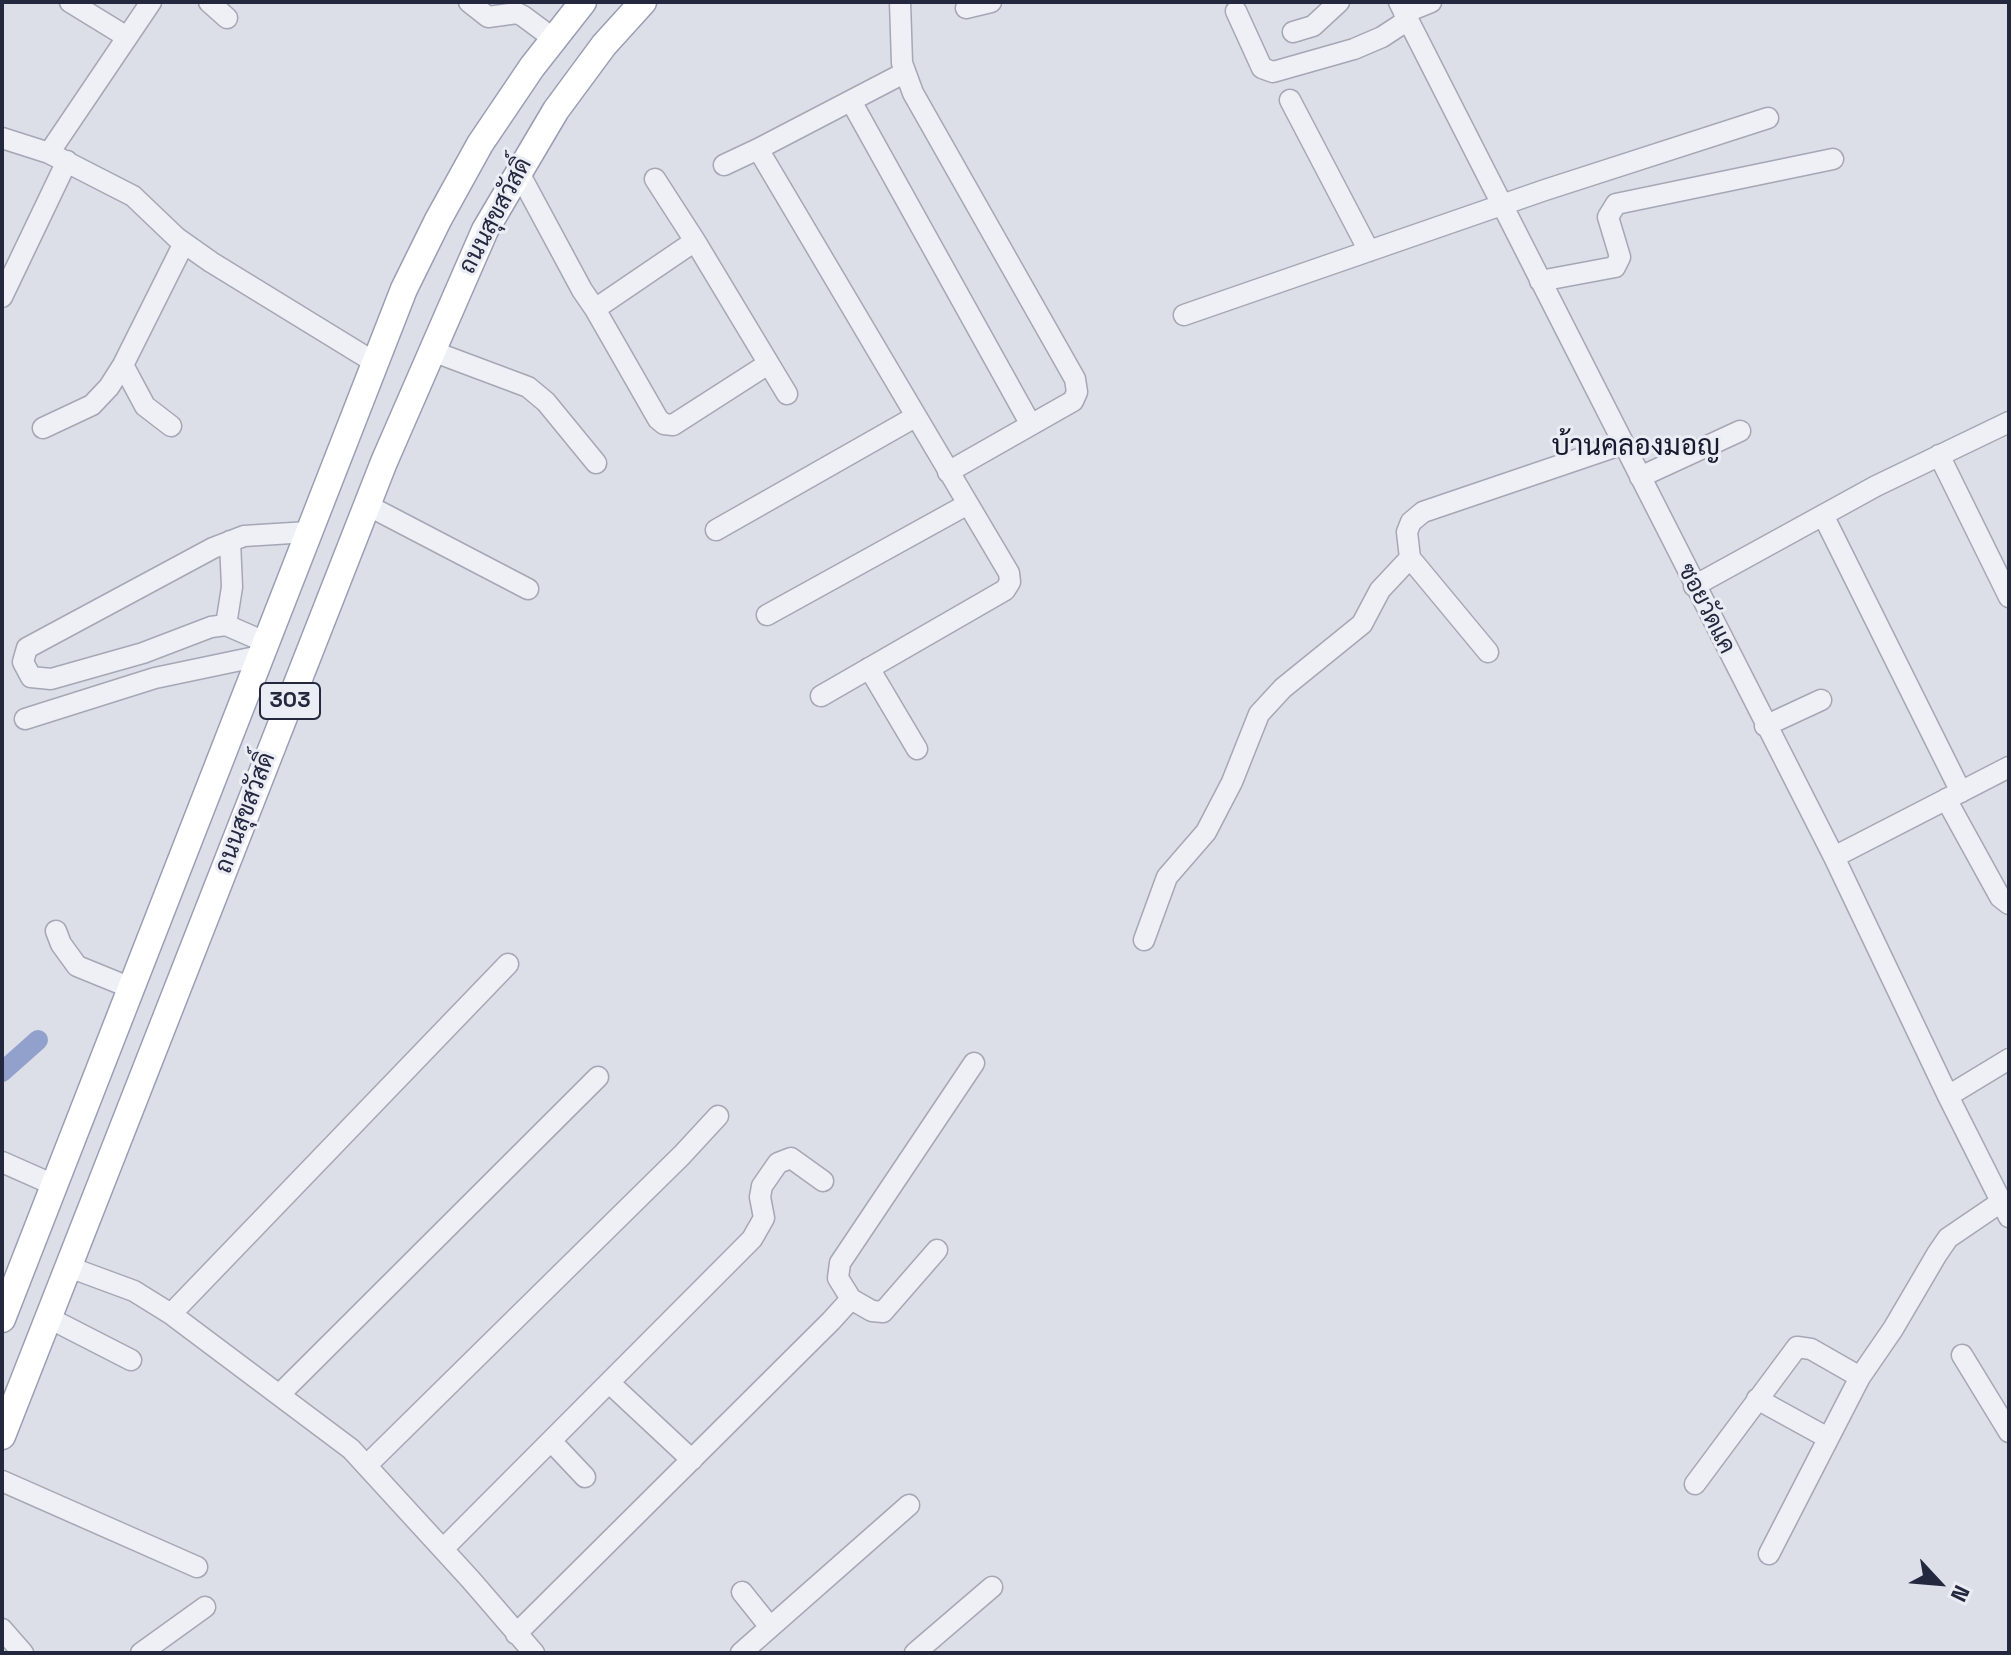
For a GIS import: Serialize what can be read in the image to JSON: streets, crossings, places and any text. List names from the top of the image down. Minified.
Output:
{"streets":{"main road":["ถนนสุขสวัสดิ์","303"],"street":["ซอยวัดแค"]},"districts":["บ้านคลองมอญ"],"north":"bottom right"}
